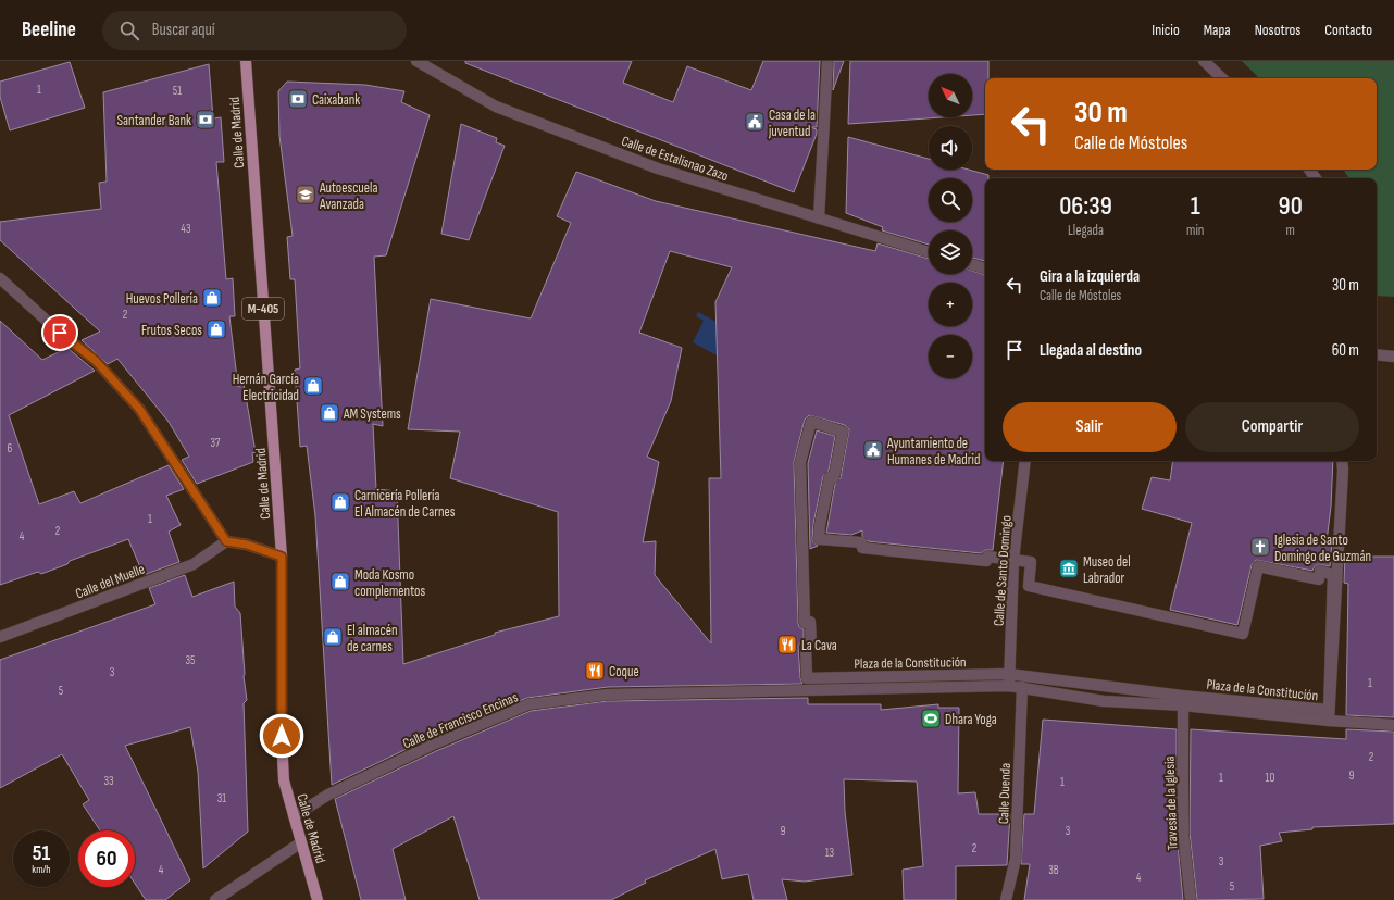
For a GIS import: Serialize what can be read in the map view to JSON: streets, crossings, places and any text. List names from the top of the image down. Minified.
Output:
{"streets":{"main road":["Calle de Madrid","M-405"],"street":["Calle de Estalisnao Zazo","Calle de Santo Domingo","Calle del Muelle","Plaza de la Constitución","Calle de Francisco Encinas","Calle Duenda","Travesía de la Iglesia"]},"crossings":[["Calle de Madrid","Calle de Francisco Encinas"],["Calle de Santo Domingo","Plaza de la Constitución"],["Plaza de la Constitución","Calle de Francisco Encinas"],["Plaza de la Constitución","Calle Duenda"],["Plaza de la Constitución","Travesía de la Iglesia"]],"places":{"bank":["Caixabank","Santander Bank"],"public building":["Casa de la juventud","Ayuntamiento de Humanes de Madrid"],"school or university":["Autoescuela Avanzada"],"shop":["Huevos Pollería","Frutos Secos","Hernán García Electricidad","AM Systems","Carnicería Pollería El Almacén de Carnes","Moda Kosmo complementos","El almacén de carnes"],"church":["Iglesia de Santo Domingo de Guzmán"],"museum":["Museo del Labrador"],"restaurant":["La Cava","Coque"],"sports":["Dhara Yoga"]},"house_numbers":["1","51","43","2","37","6","1","2","4","35","3","1","5","2","9","1","10","33","1","31","9","3","2","13","3","4","3B","4","5"],"north":"top left","page":{"header":"Beeline","search":"Buscar aquí","nav":["Inicio","Mapa","Nosotros","Contacto"],"map_buttons":["+","−"],"turn":["30 m","Calle de Móstoles"],"eta":["06:39","Llegada","1","min","90","m"],"list":[{"name":"Gira a la izquierda","note":"Calle de Móstoles","value":"30 m"},{"name":"Llegada al destino","value":"60 m"}],"buttons":["Salir","Compartir"],"speed":"51 km/h","limit":"60"}}
